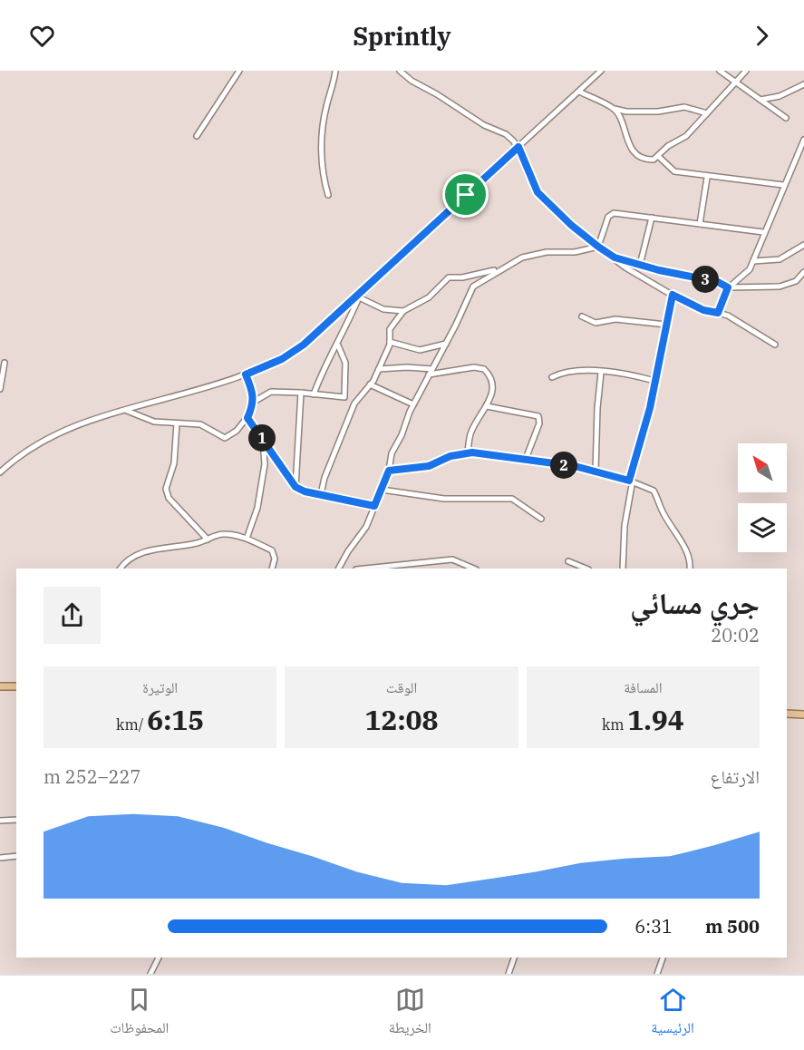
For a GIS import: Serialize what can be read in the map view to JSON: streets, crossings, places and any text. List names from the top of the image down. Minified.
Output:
{"north":"top left","page":{"header":"Sprintly","pins":["3","1","2"],"heading":["جري مسائي","20:02"],"stats":[["المسافة","1.94 km"],["الوقت","12:08"],["الوتيرة","6:15 /km"]],"chart":["الارتفاع","227–252 m"],"list":[{"name":"500 m","note":"6:31"}],"tabs":["الرئيسية","الخريطة","المحفوظات"]}}
